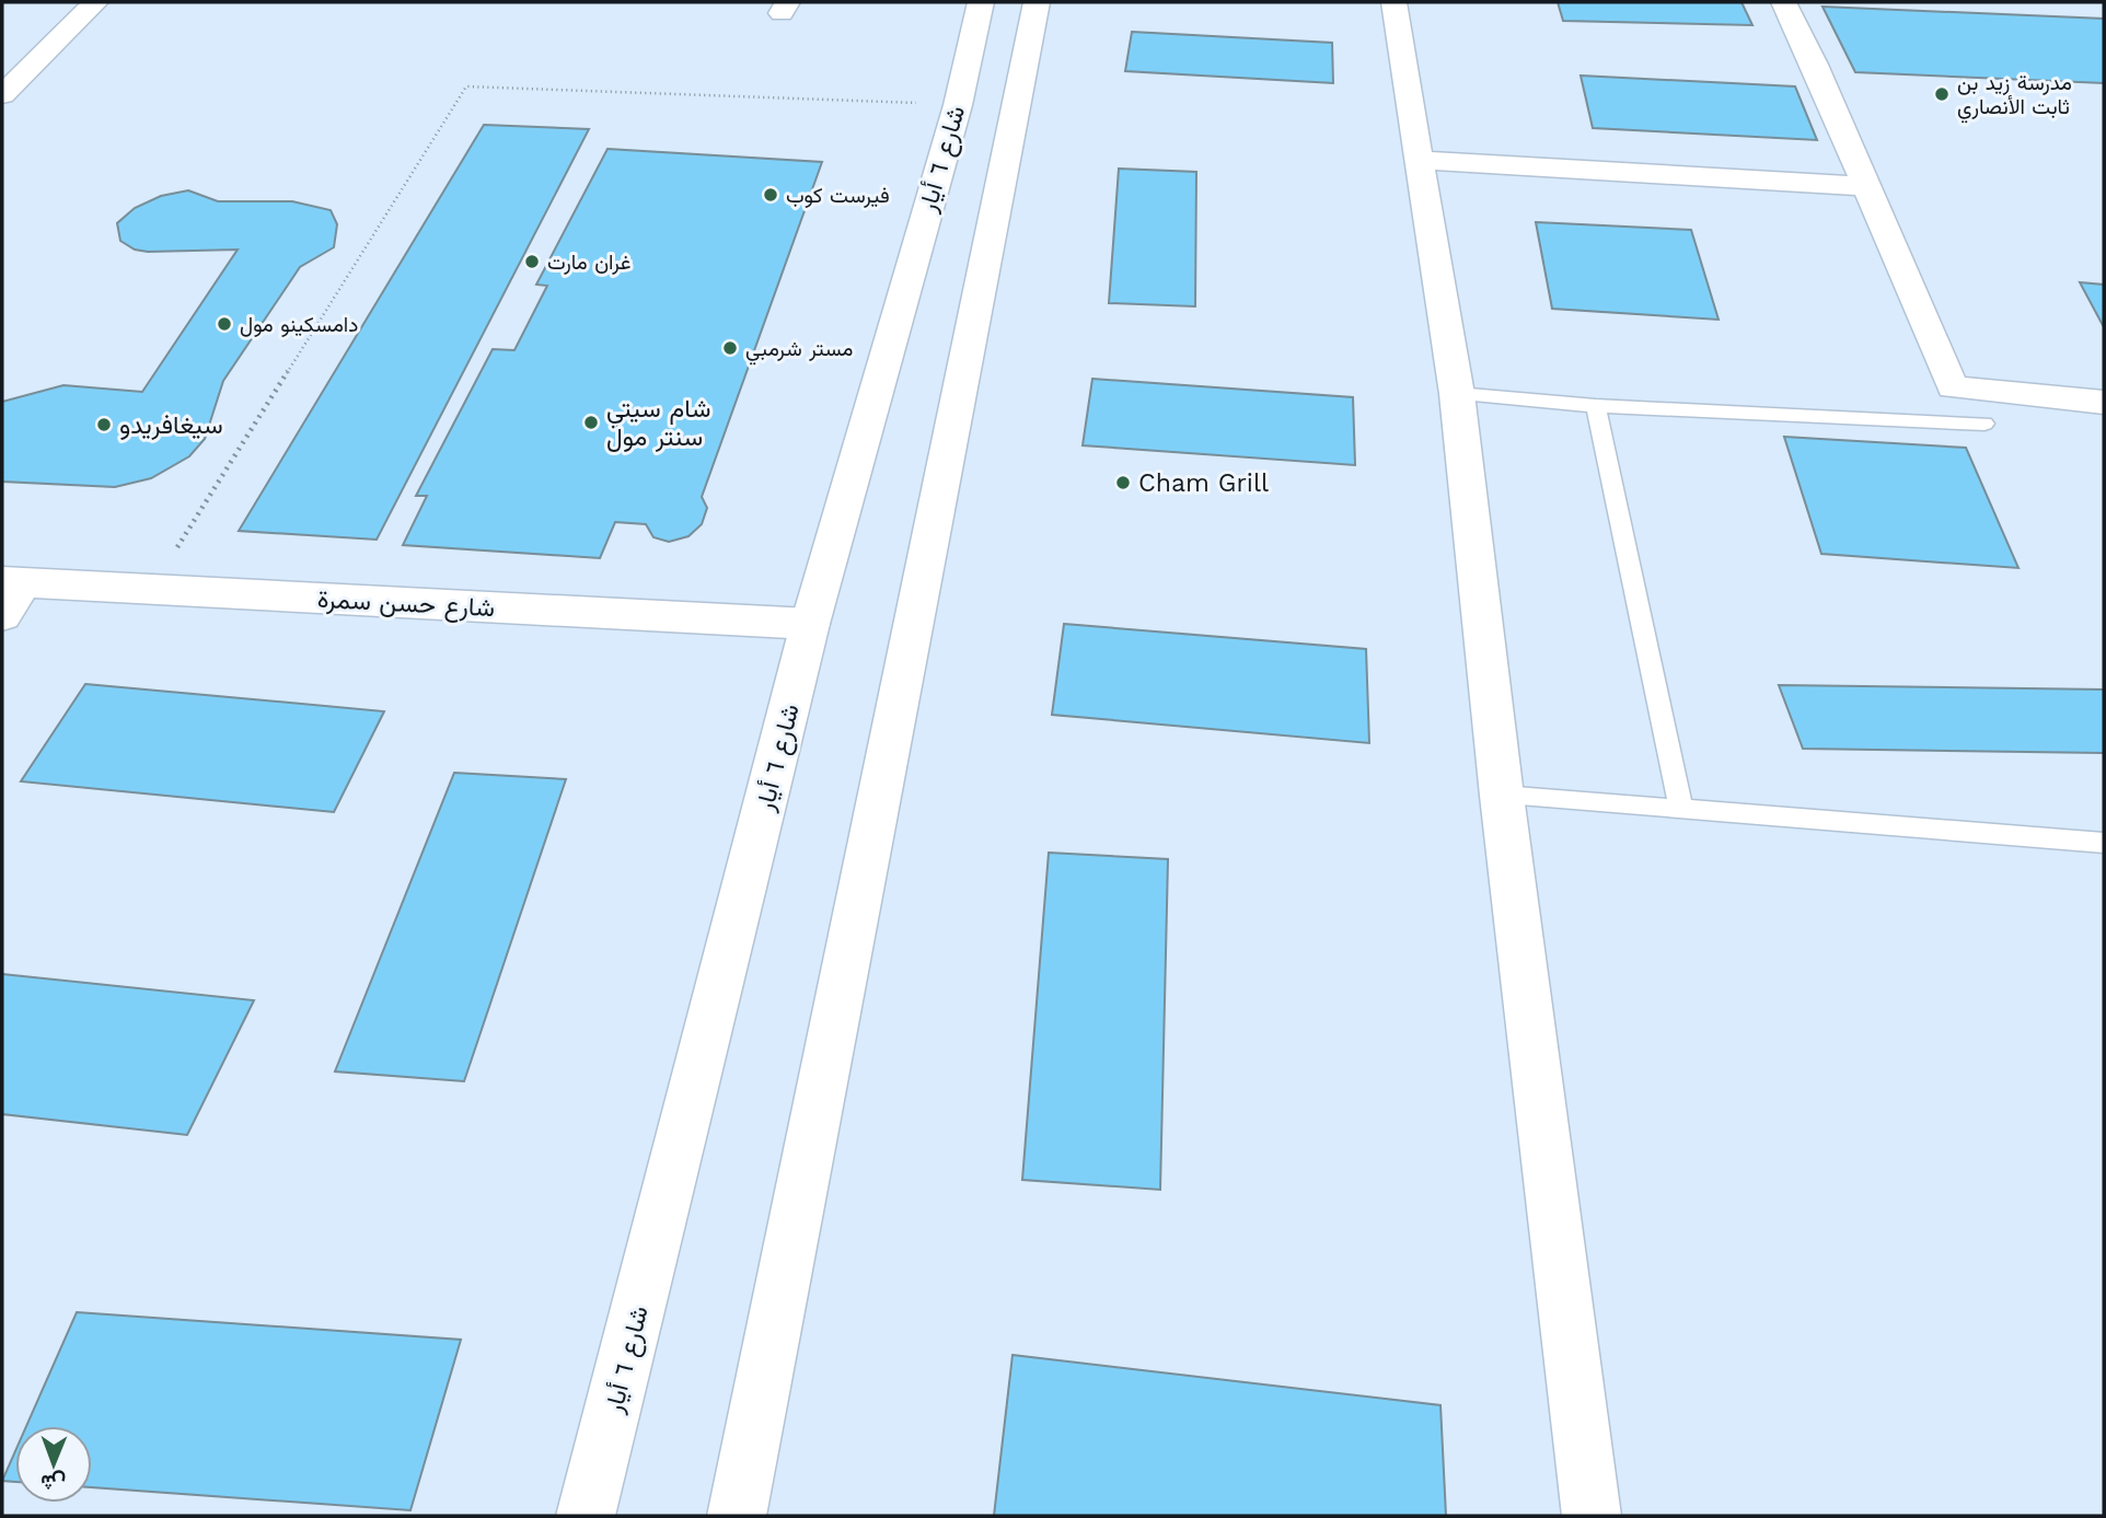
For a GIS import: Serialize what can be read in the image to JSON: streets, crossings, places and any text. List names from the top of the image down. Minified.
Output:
{"streets":{"street":["شارع ٦ أيار","شارع حسن سمرة"]},"crossings":[["شارع ٦ أيار","شارع حسن سمرة"]],"places":["مدرسة زيد بن ثابت الأنصاري","فيرست كوب","غران مارت","دامسكينو مول","مستر شرمبي","شام سيتي سنتر مول","سيغافريدو","Cham Grill"],"north":"bottom"}
